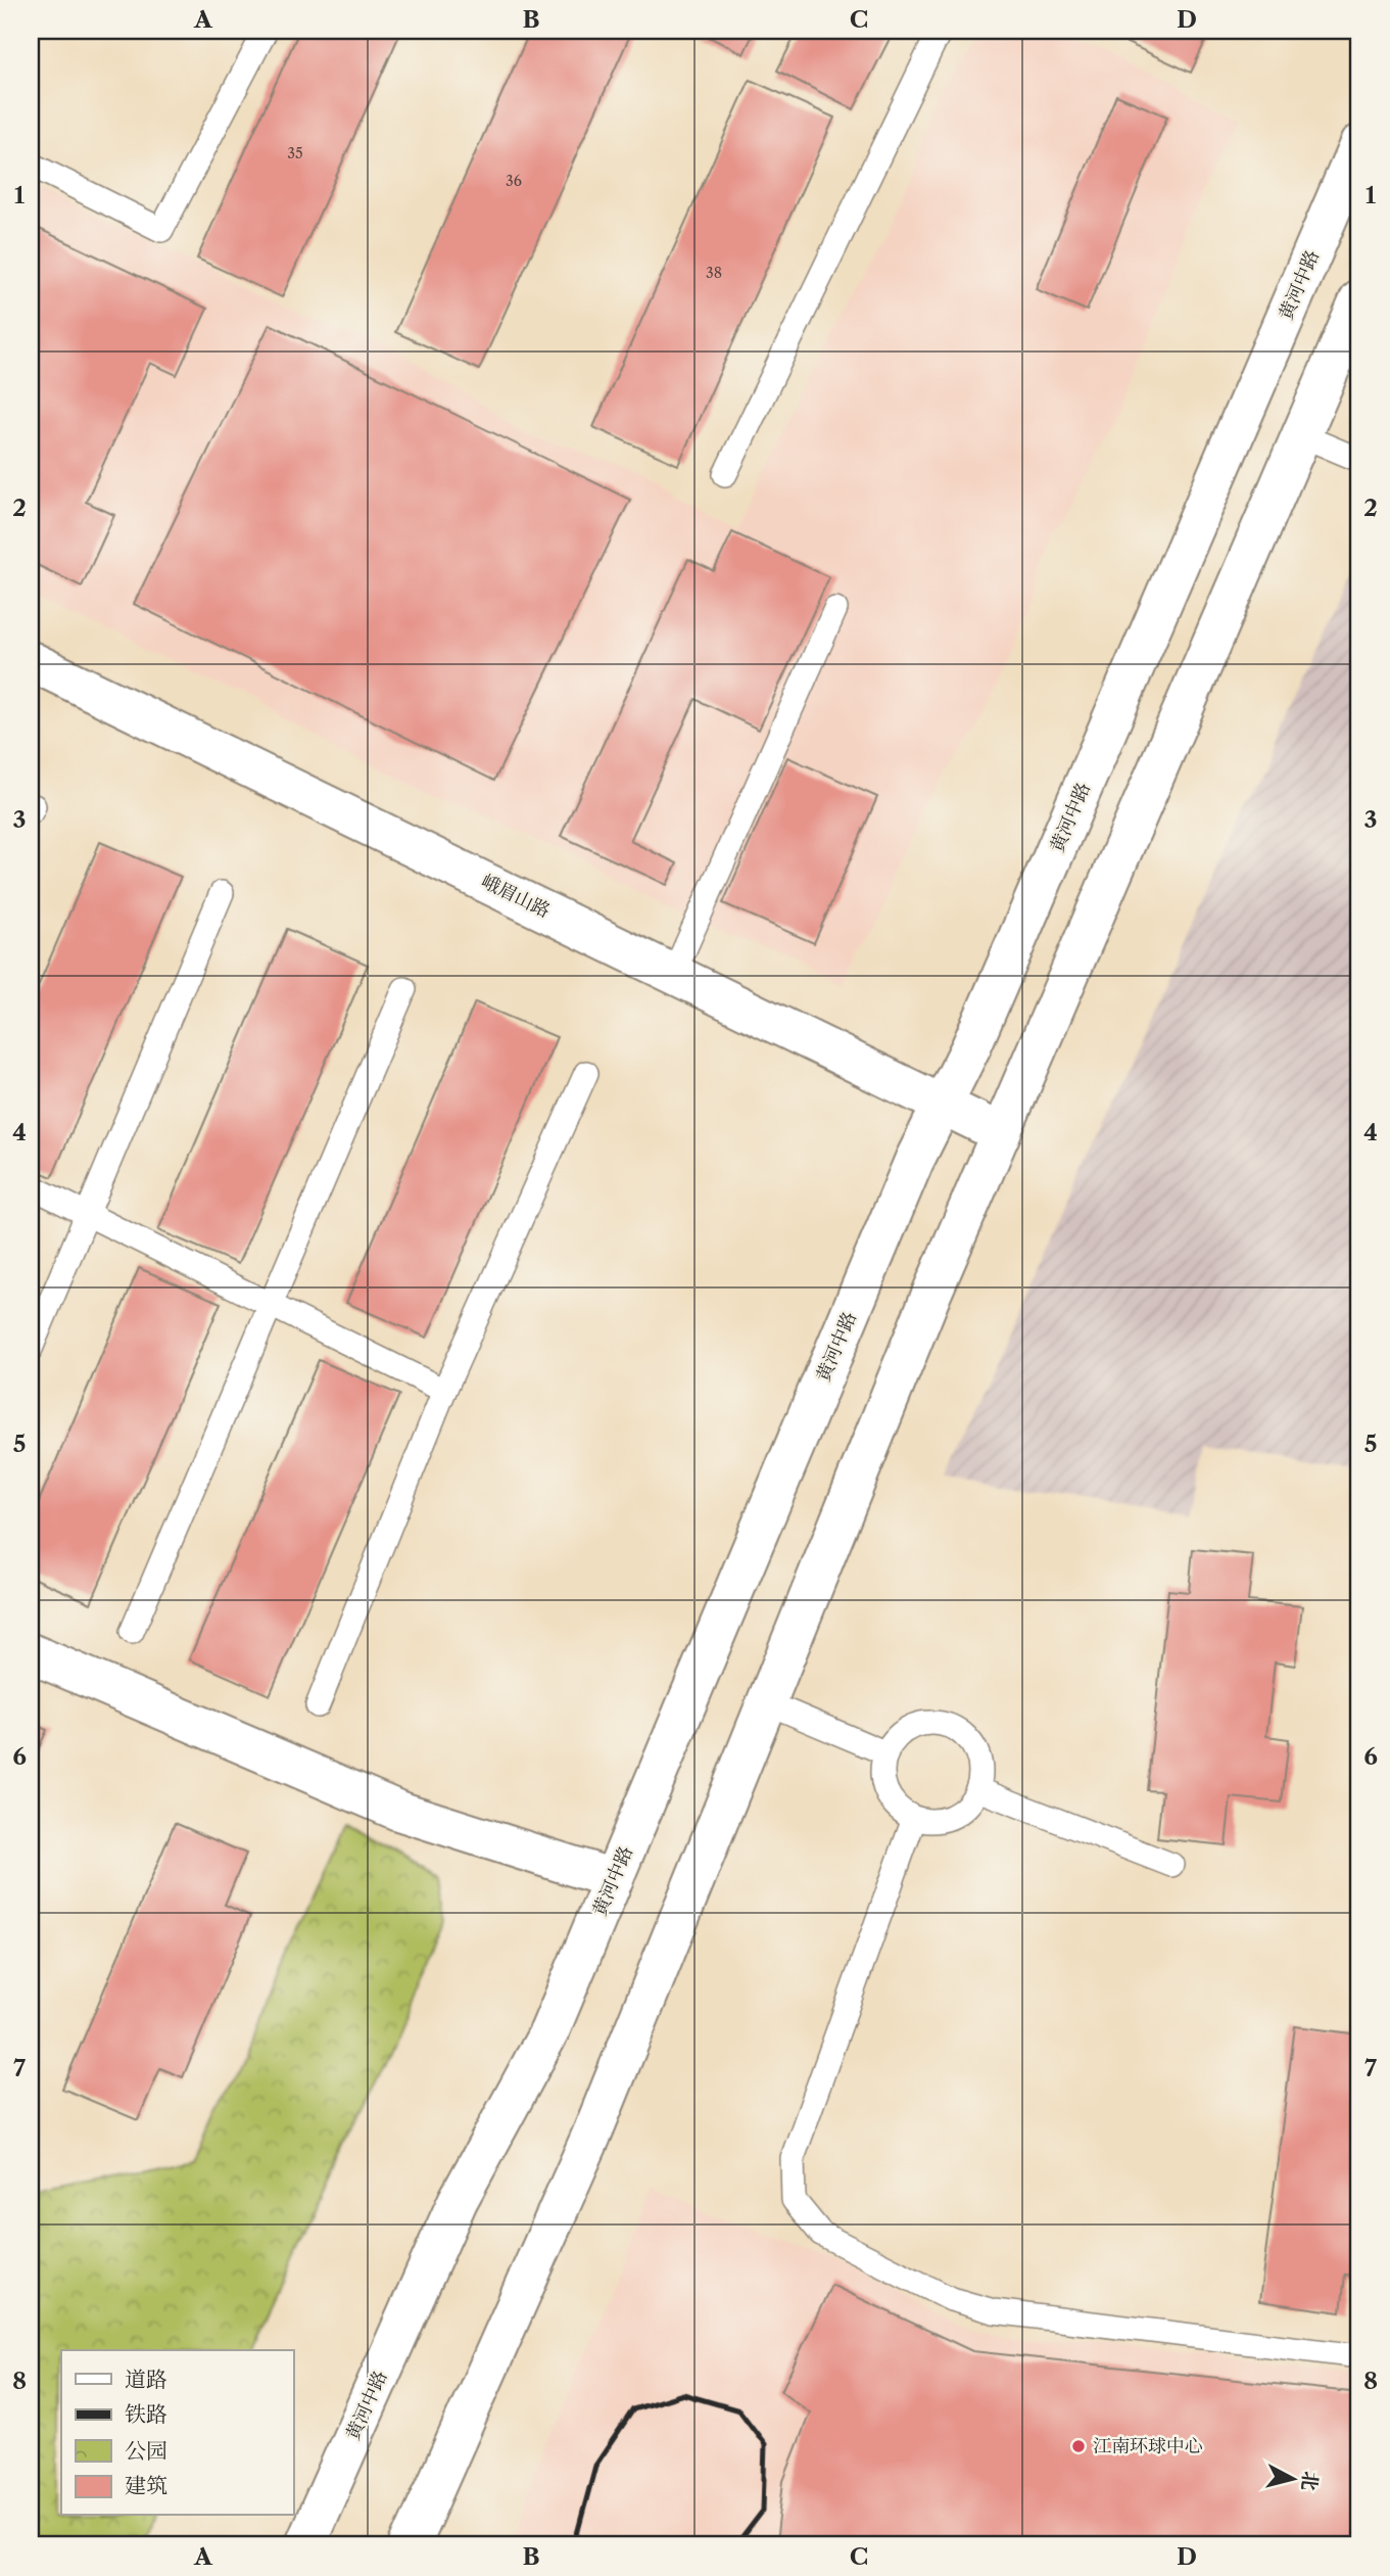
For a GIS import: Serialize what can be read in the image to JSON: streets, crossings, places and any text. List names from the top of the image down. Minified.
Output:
{"streets":{"main road":["黄河中路","峨眉山路"]},"crossings":[["黄河中路","峨眉山路"]],"places":["江南环球中心"],"house_numbers":["35","36","38"],"legend":["道路","铁路","公园","建筑"],"north":"right","grid":{"columns":["A","B","C","D"],"rows":["1","2","3","4","5","6","7","8"]}}
